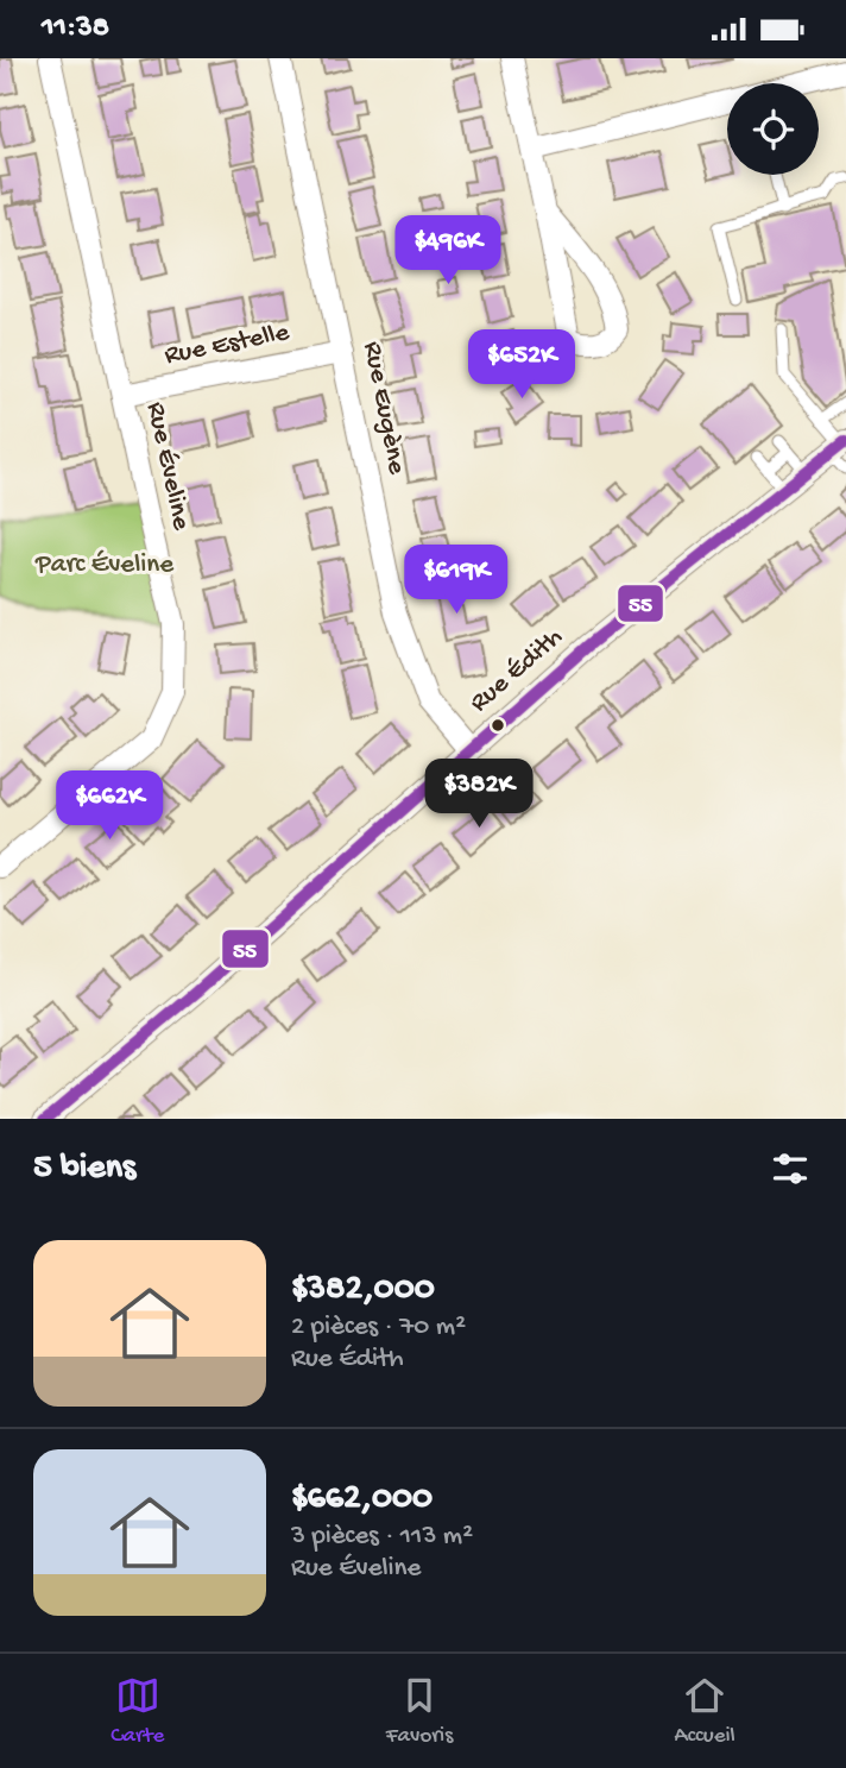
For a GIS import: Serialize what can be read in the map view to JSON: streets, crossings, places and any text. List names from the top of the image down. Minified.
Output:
{"streets":{"street":["Rue Estelle","Rue Eugène","Rue Éveline","Rue Édith"]},"crossings":[["Rue Estelle","Rue Eugène"],["Rue Estelle","Rue Éveline"],["Rue Eugène","Rue Édith"]],"parks":["Parc Éveline"],"lines":["transit line 55"],"page":{"status":"11:38","price":["$496K","$652K","$619K","$382K","$662K"],"heading":"5 biens","list":[{"name":"$382,000","note":"2 pièces · 70 m² · Rue Édith"},{"name":"$662,000","note":"3 pièces · 113 m² · Rue Éveline"}],"tabs":["Carte","Favoris","Accueil"]}}
